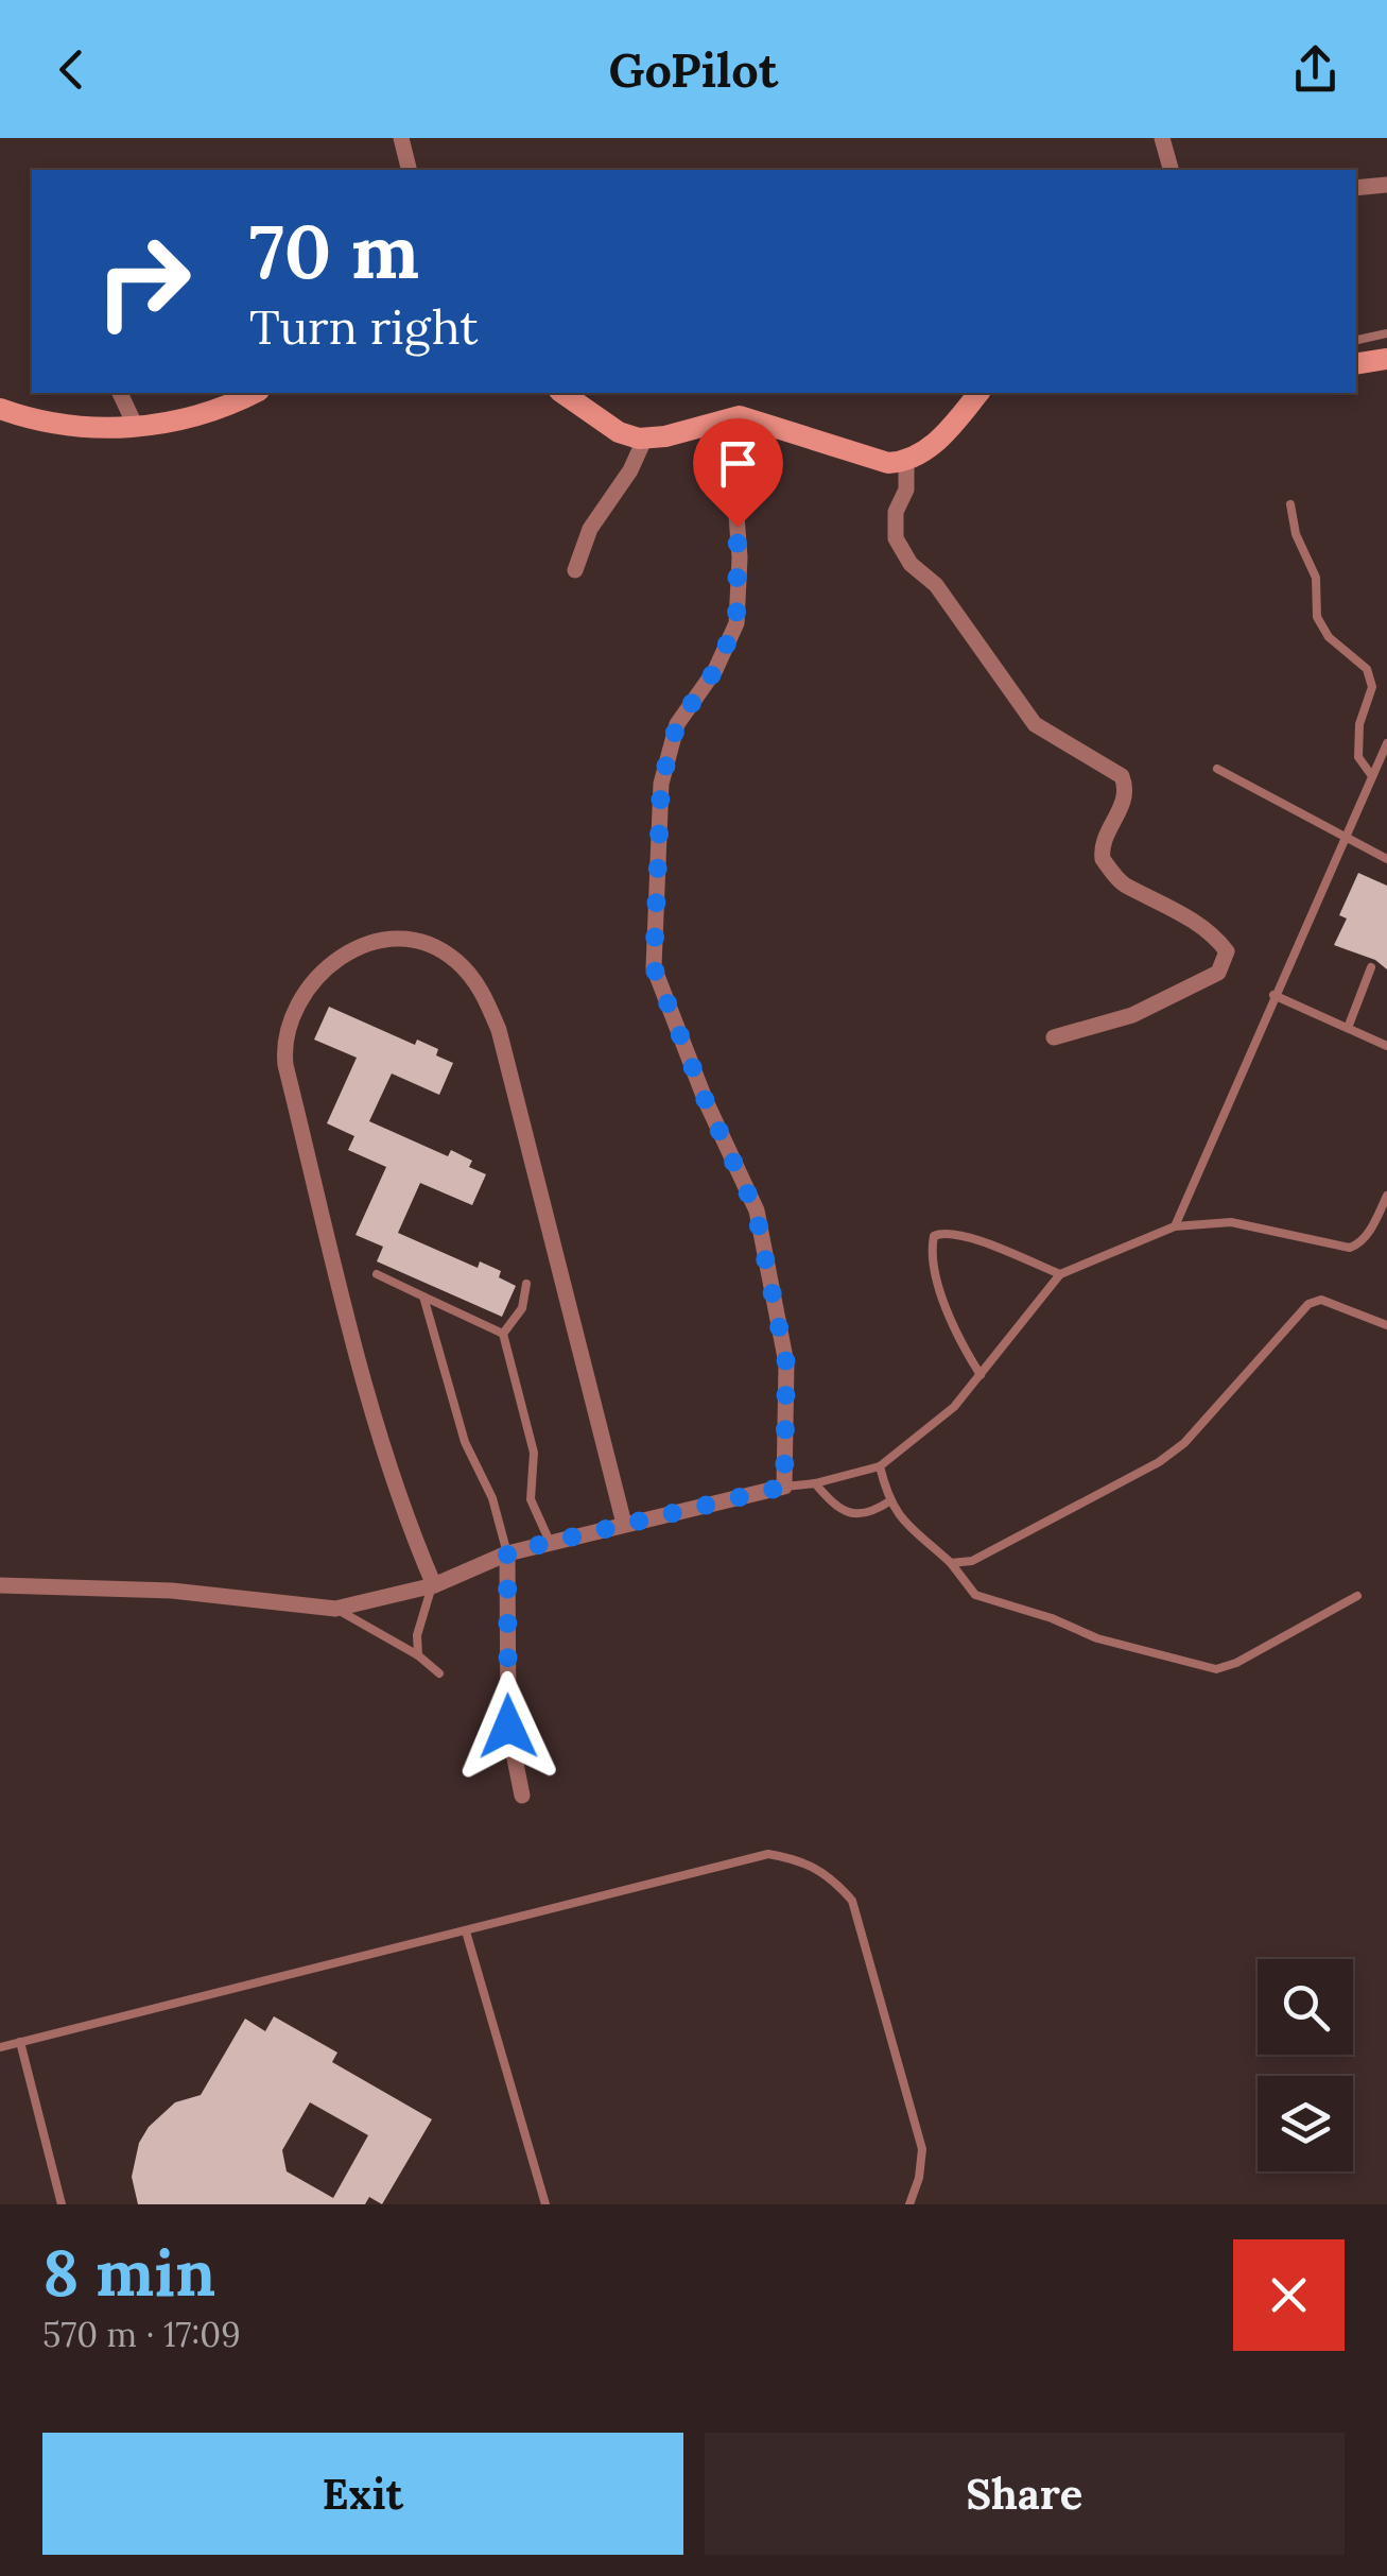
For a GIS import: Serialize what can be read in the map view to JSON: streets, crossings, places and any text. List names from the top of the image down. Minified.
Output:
{"page":{"header":"GoPilot","turn":["70 m","Turn right"],"heading":["8 min","570 m · 17:09"],"buttons":["Exit","Share"]}}
